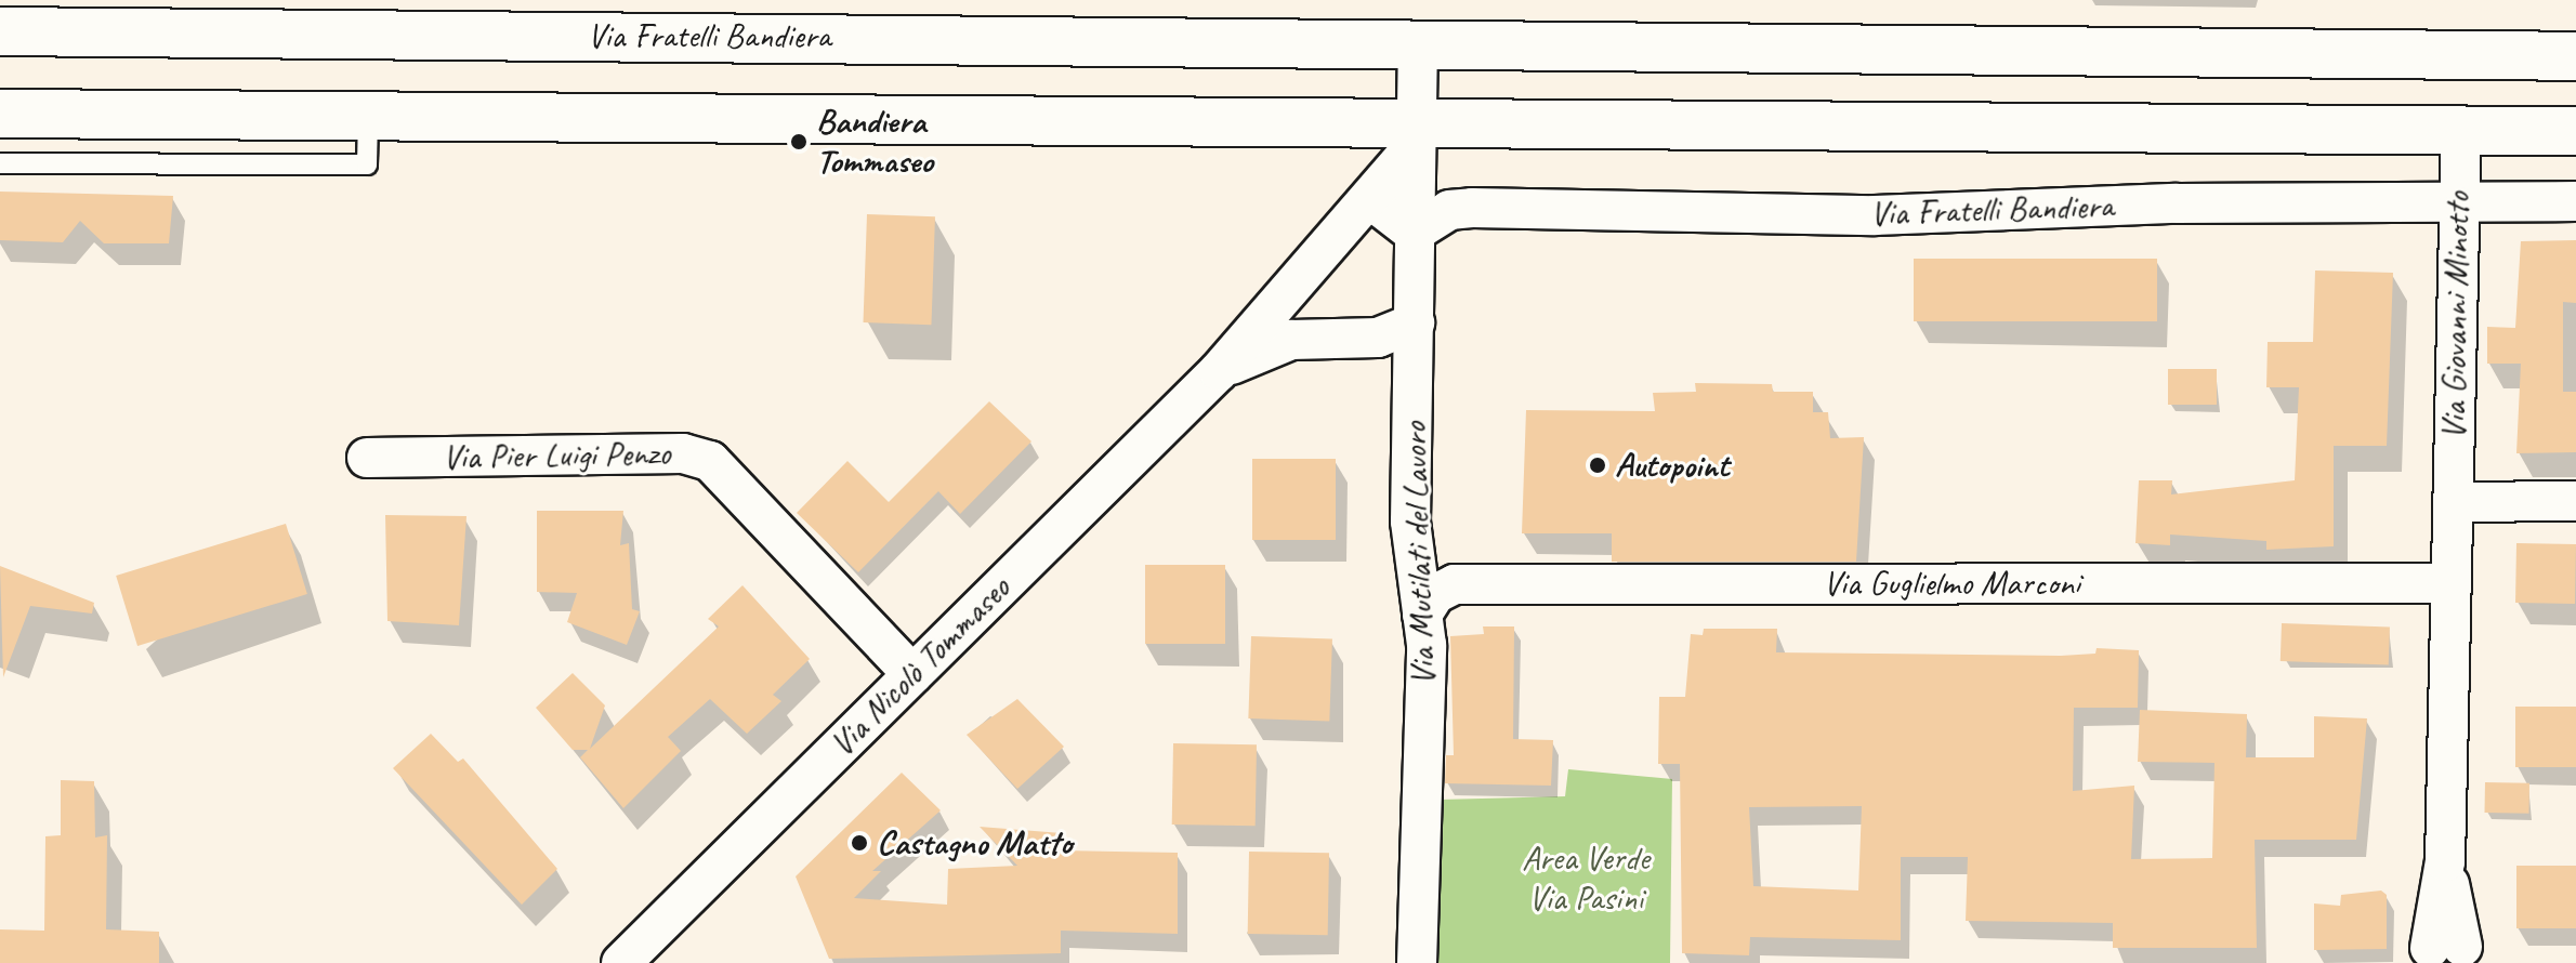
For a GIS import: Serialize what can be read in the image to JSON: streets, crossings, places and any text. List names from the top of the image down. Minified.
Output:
{"streets":{"main road":["Via Fratelli Bandiera"],"street":["Via Giovanni Minotto","Via Pier Luigi Penzo","Via Mutilati del Lavoro","Via Guglielmo Marconi","Via Nicolò Tommaseo"]},"crossings":[["Via Fratelli Bandiera","Via Giovanni Minotto"],["Via Fratelli Bandiera","Via Mutilati del Lavoro"],["Via Giovanni Minotto","Via Guglielmo Marconi"],["Via Pier Luigi Penzo","Via Nicolò Tommaseo"],["Via Mutilati del Lavoro","Via Nicolò Tommaseo"]],"parks":["Area Verde Via Pasini"],"places":["Bandiera Tommaseo","Autopoint","Castagno Matto"]}
